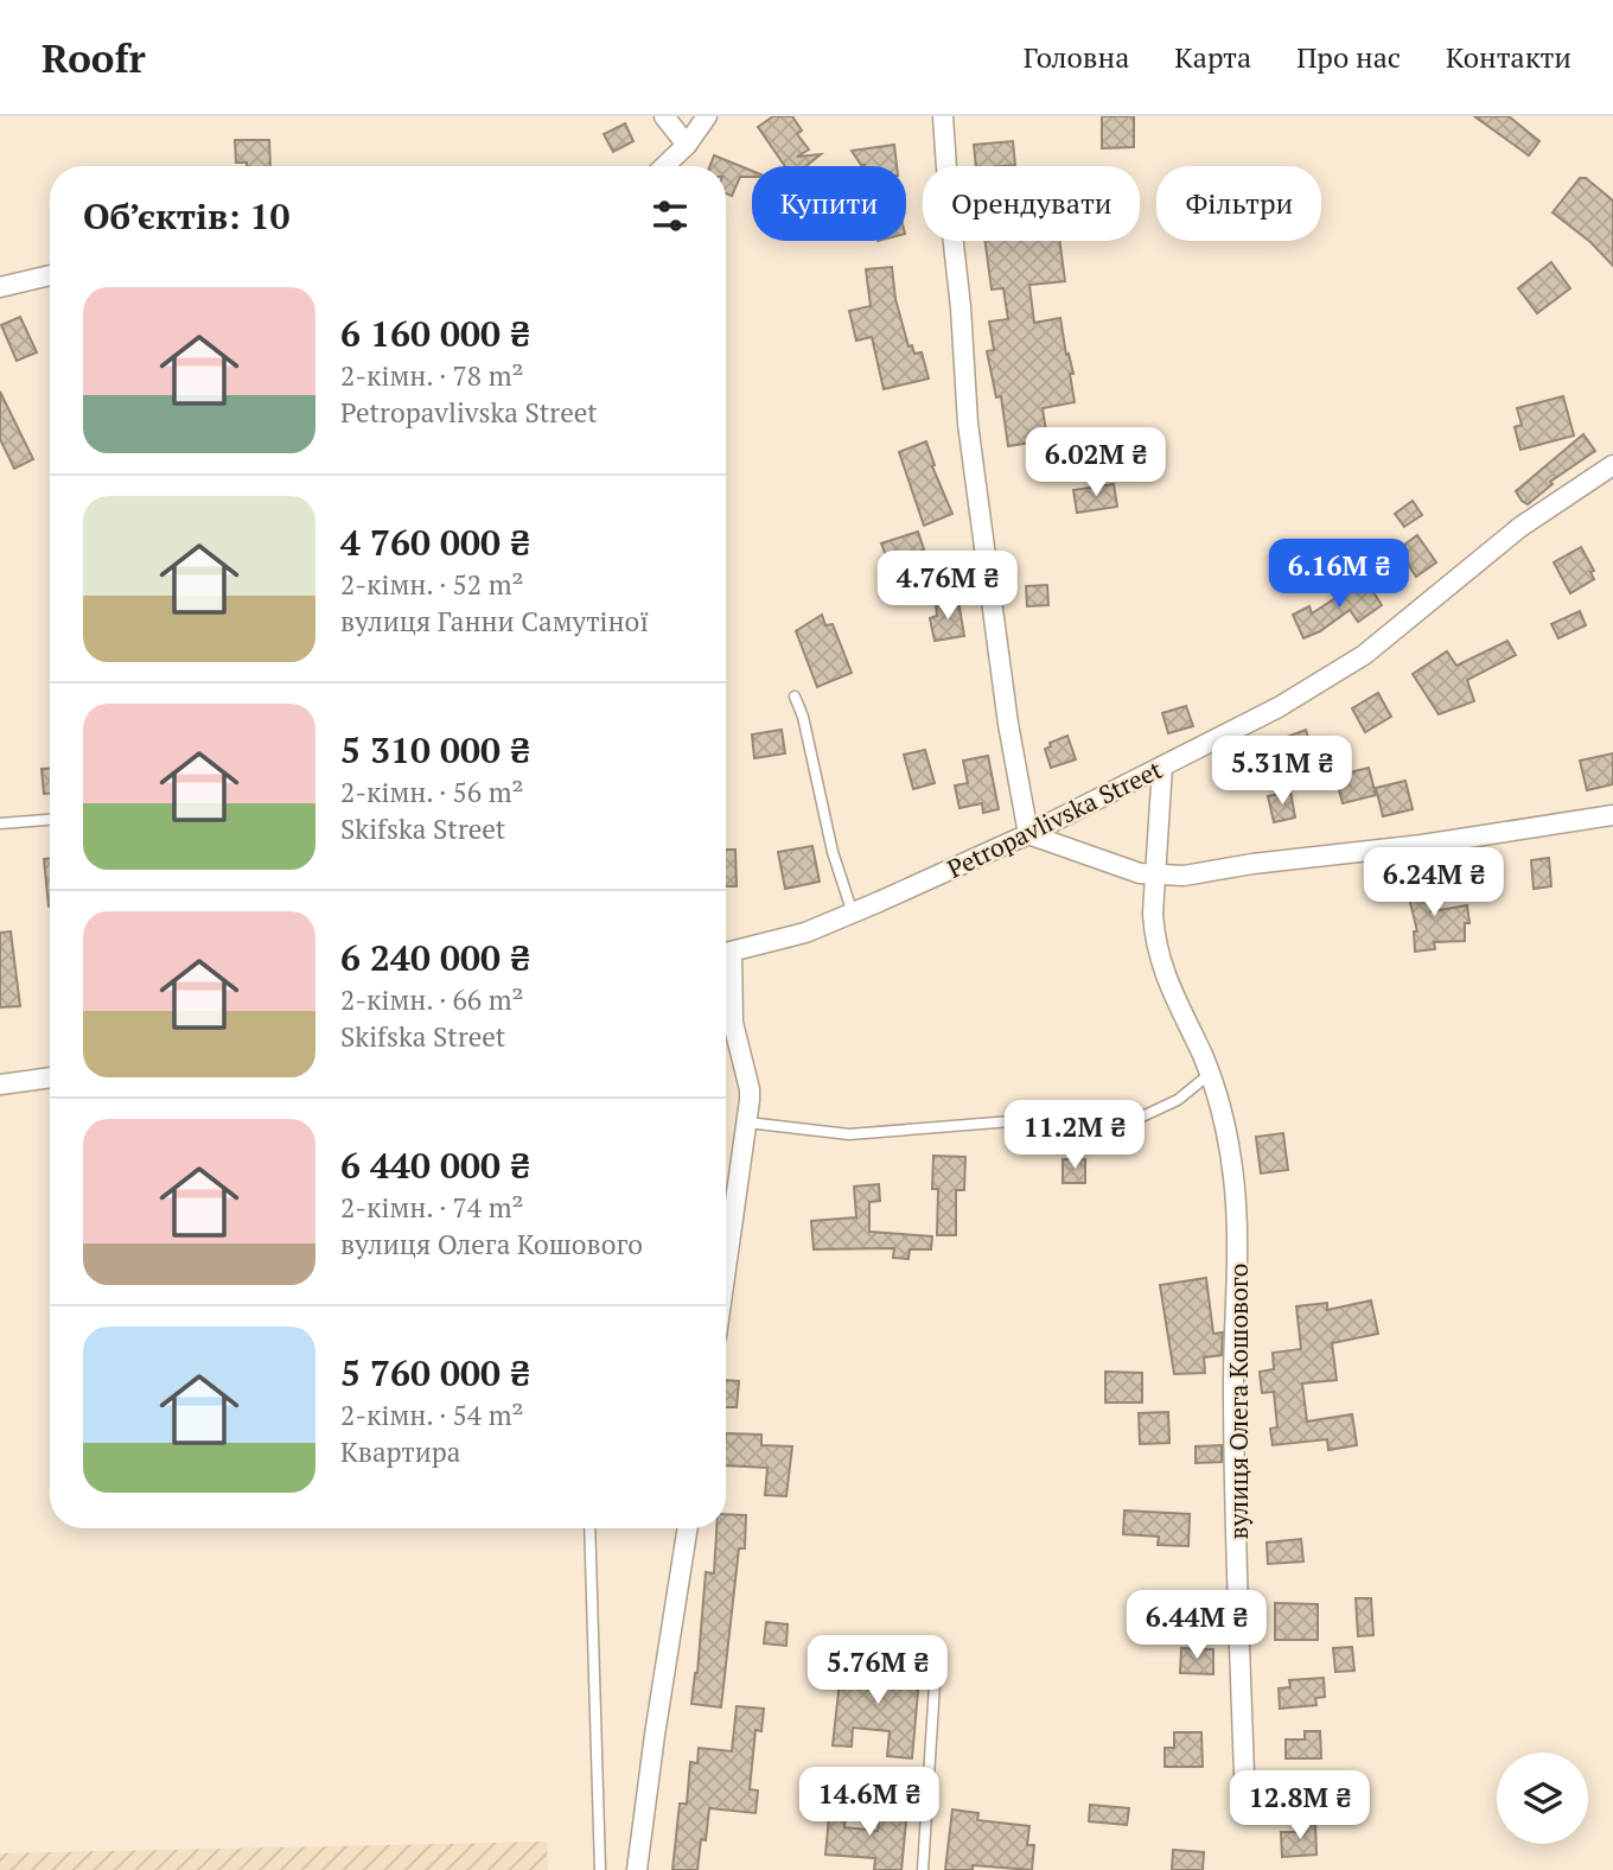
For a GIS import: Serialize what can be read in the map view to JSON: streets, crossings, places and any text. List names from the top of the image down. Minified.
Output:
{"streets":{"street":["Petropavlivska Street","вулиця Олега Кошового"]},"crossings":[["Petropavlivska Street","вулиця Олега Кошового"]],"page":{"header":"Roofr","nav":["Головна","Карта","Про нас","Контакти"],"chip":["Купити","Орендувати","Фільтри"],"heading":"Об’єктів: 10","list":[{"name":"6 160 000 ₴","note":"2-кімн. · 78 m² · Petropavlivska Street"},{"name":"4 760 000 ₴","note":"2-кімн. · 52 m² · вулиця Ганни Самутіної"},{"name":"5 310 000 ₴","note":"2-кімн. · 56 m² · Skifska Street"},{"name":"6 240 000 ₴","note":"2-кімн. · 66 m² · Skifska Street"},{"name":"6 440 000 ₴","note":"2-кімн. · 74 m² · вулиця Олега Кошового"},{"name":"5 760 000 ₴","note":"2-кімн. · 54 m² · Квартира"}],"price":["6.02M ₴","6.16M ₴","4.76M ₴","5.31M ₴","6.24M ₴","11.2M ₴","6.44M ₴","5.76M ₴","14.6M ₴","12.8M ₴"]}}
